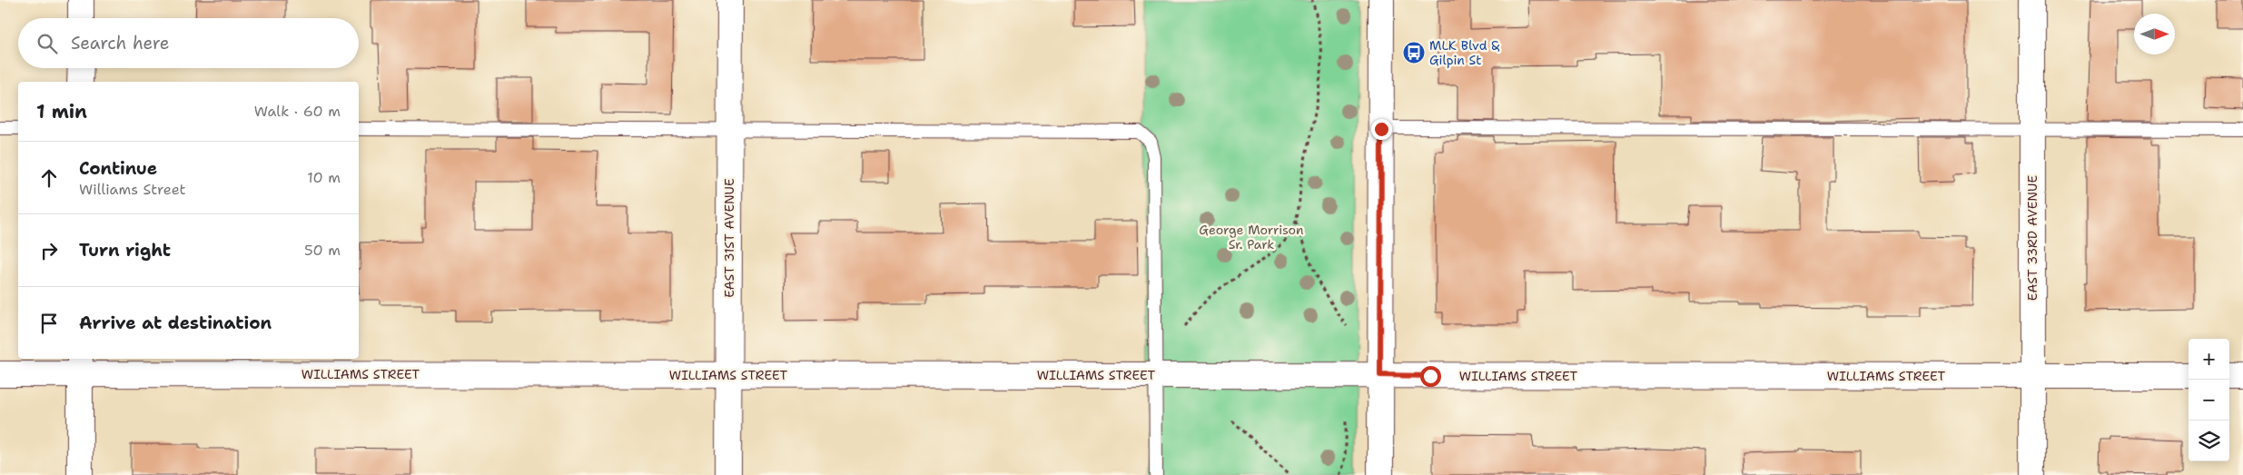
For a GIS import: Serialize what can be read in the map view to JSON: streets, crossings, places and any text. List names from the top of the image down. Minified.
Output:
{"streets":{"street":["EAST 31ST AVENUE","EAST 33RD AVENUE","WILLIAMS STREET"]},"crossings":[["EAST 31ST AVENUE","WILLIAMS STREET"],["EAST 33RD AVENUE","WILLIAMS STREET"]],"parks":["George Morrison Sr. Park"],"places":{"bus stop":["MLK Blvd & Gilpin St"]},"north":"right","page":{"search":"Search here","heading":["1 min","Walk · 60 m"],"list":[["Continue","Williams Street","10 m"],["Turn right","50 m"],"Arrive at destination"],"map_buttons":["+","−"]}}
